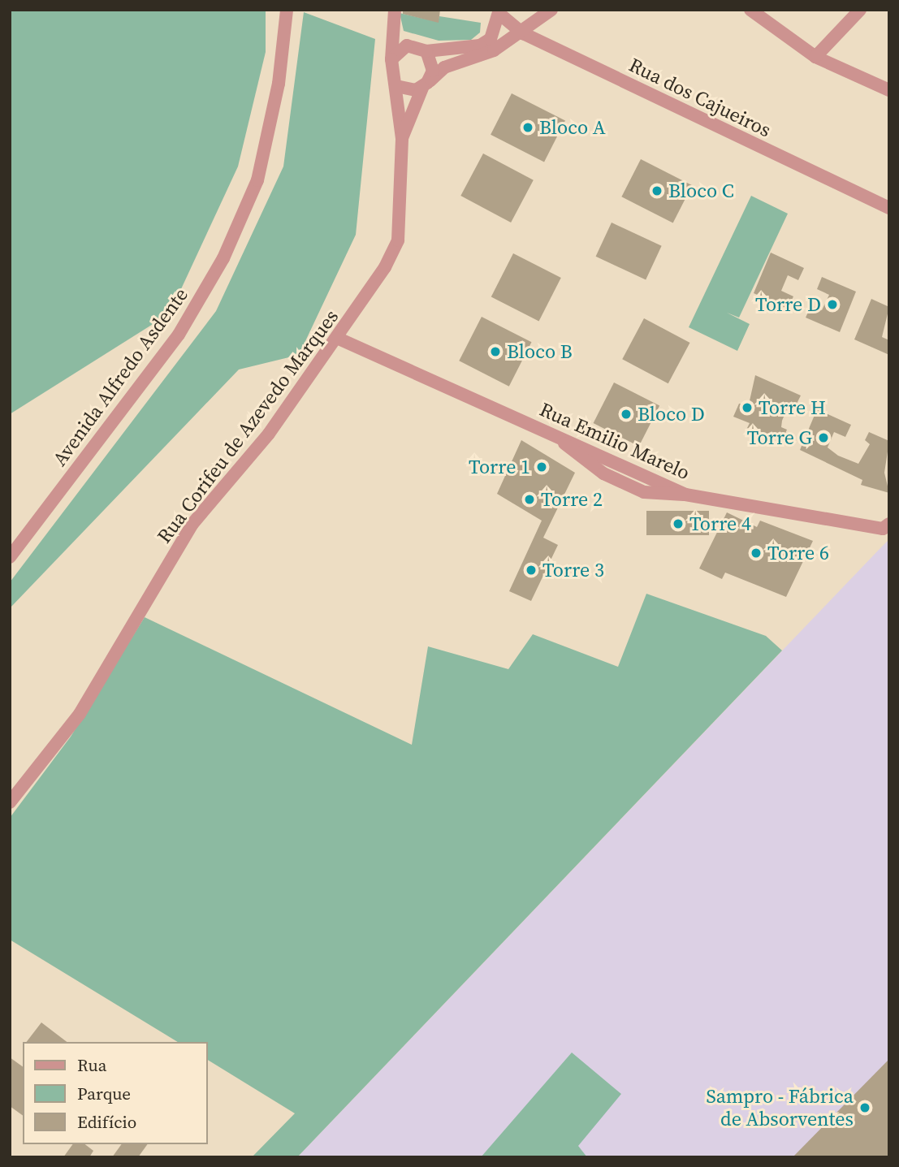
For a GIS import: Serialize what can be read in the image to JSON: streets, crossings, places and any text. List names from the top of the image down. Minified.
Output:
{"streets":{"street":["Rua dos Cajueiros","Avenida Alfredo Asdente","Rua Corifeu de Azevedo Marques","Rua Emilio Marelo"]},"crossings":[["Rua Corifeu de Azevedo Marques","Rua Emilio Marelo"]],"places":["Bloco A","Bloco C","Torre D","Bloco B","Torre H","Bloco D","Torre G","Torre 1","Torre 2","Torre 4","Torre 6","Torre 3","Sampro - Fábrica de Absorventes"],"legend":["Rua","Parque","Edifício"]}
